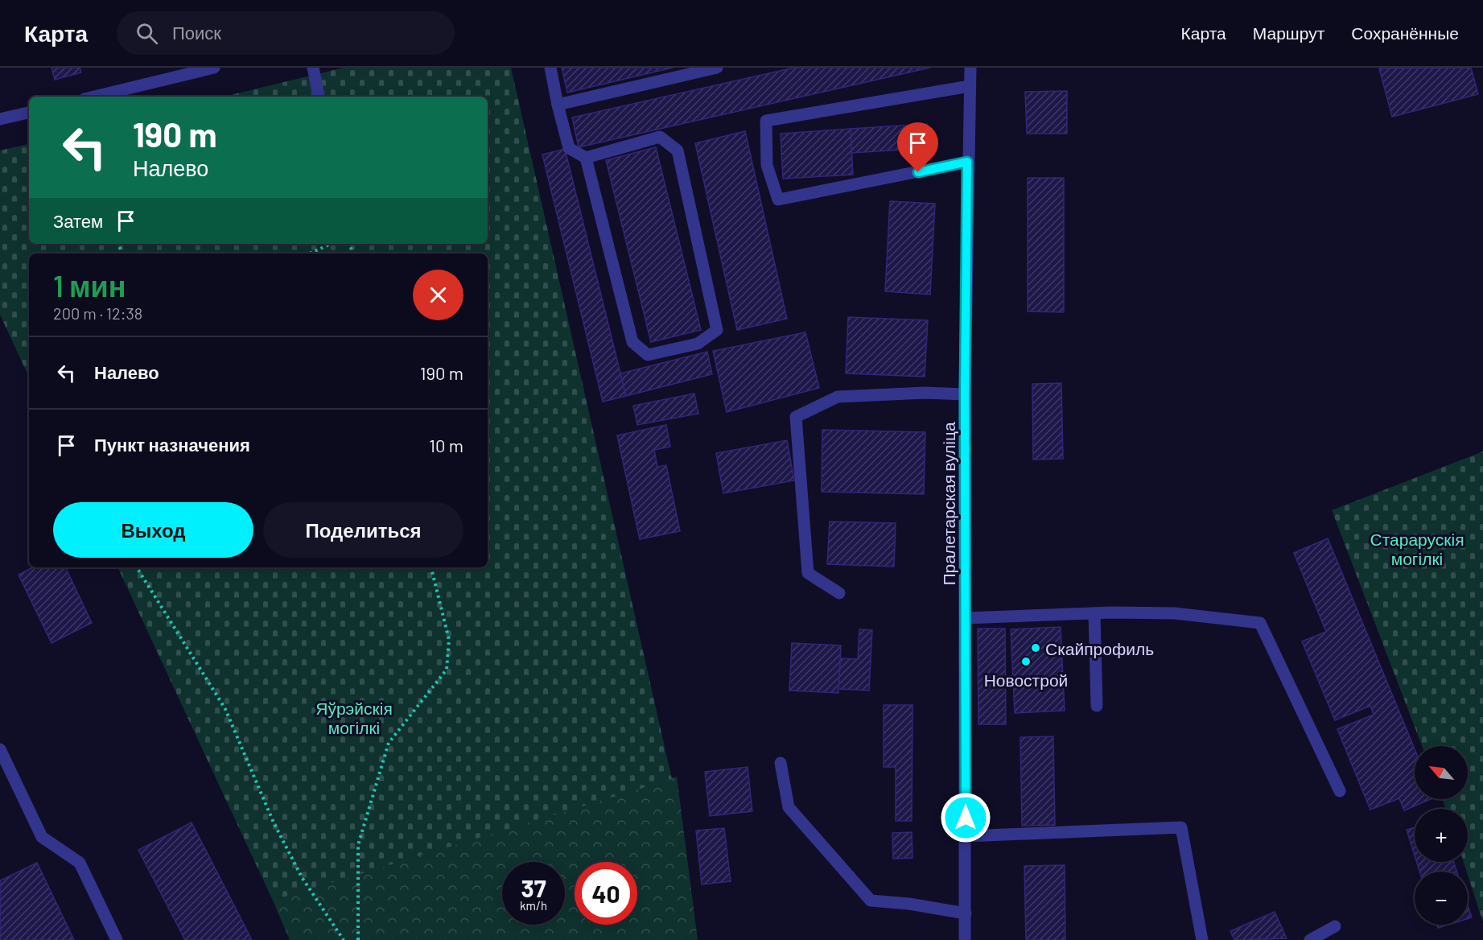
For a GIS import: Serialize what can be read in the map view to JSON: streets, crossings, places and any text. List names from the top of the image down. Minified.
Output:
{"streets":{"street":["Пралетарская вуліца"]},"parks":["Старарускія могілкі","Яўрэйскія могілкі"],"places":["Скайпрофиль","Новострой"],"north":"top left","page":{"header":"Карта","search":"Поиск","nav":["Карта","Маршрут","Сохранённые"],"turn":["190 m","Налево"],"then":"Затем","heading":["1 мин","200 m · 12:38"],"list":[{"name":"Налево","value":"190 m"},{"name":"Пункт назначения","value":"10 m"}],"buttons":["Выход","Поделиться"],"map_buttons":["+","−"],"speed":"37 km/h","limit":"40"}}
